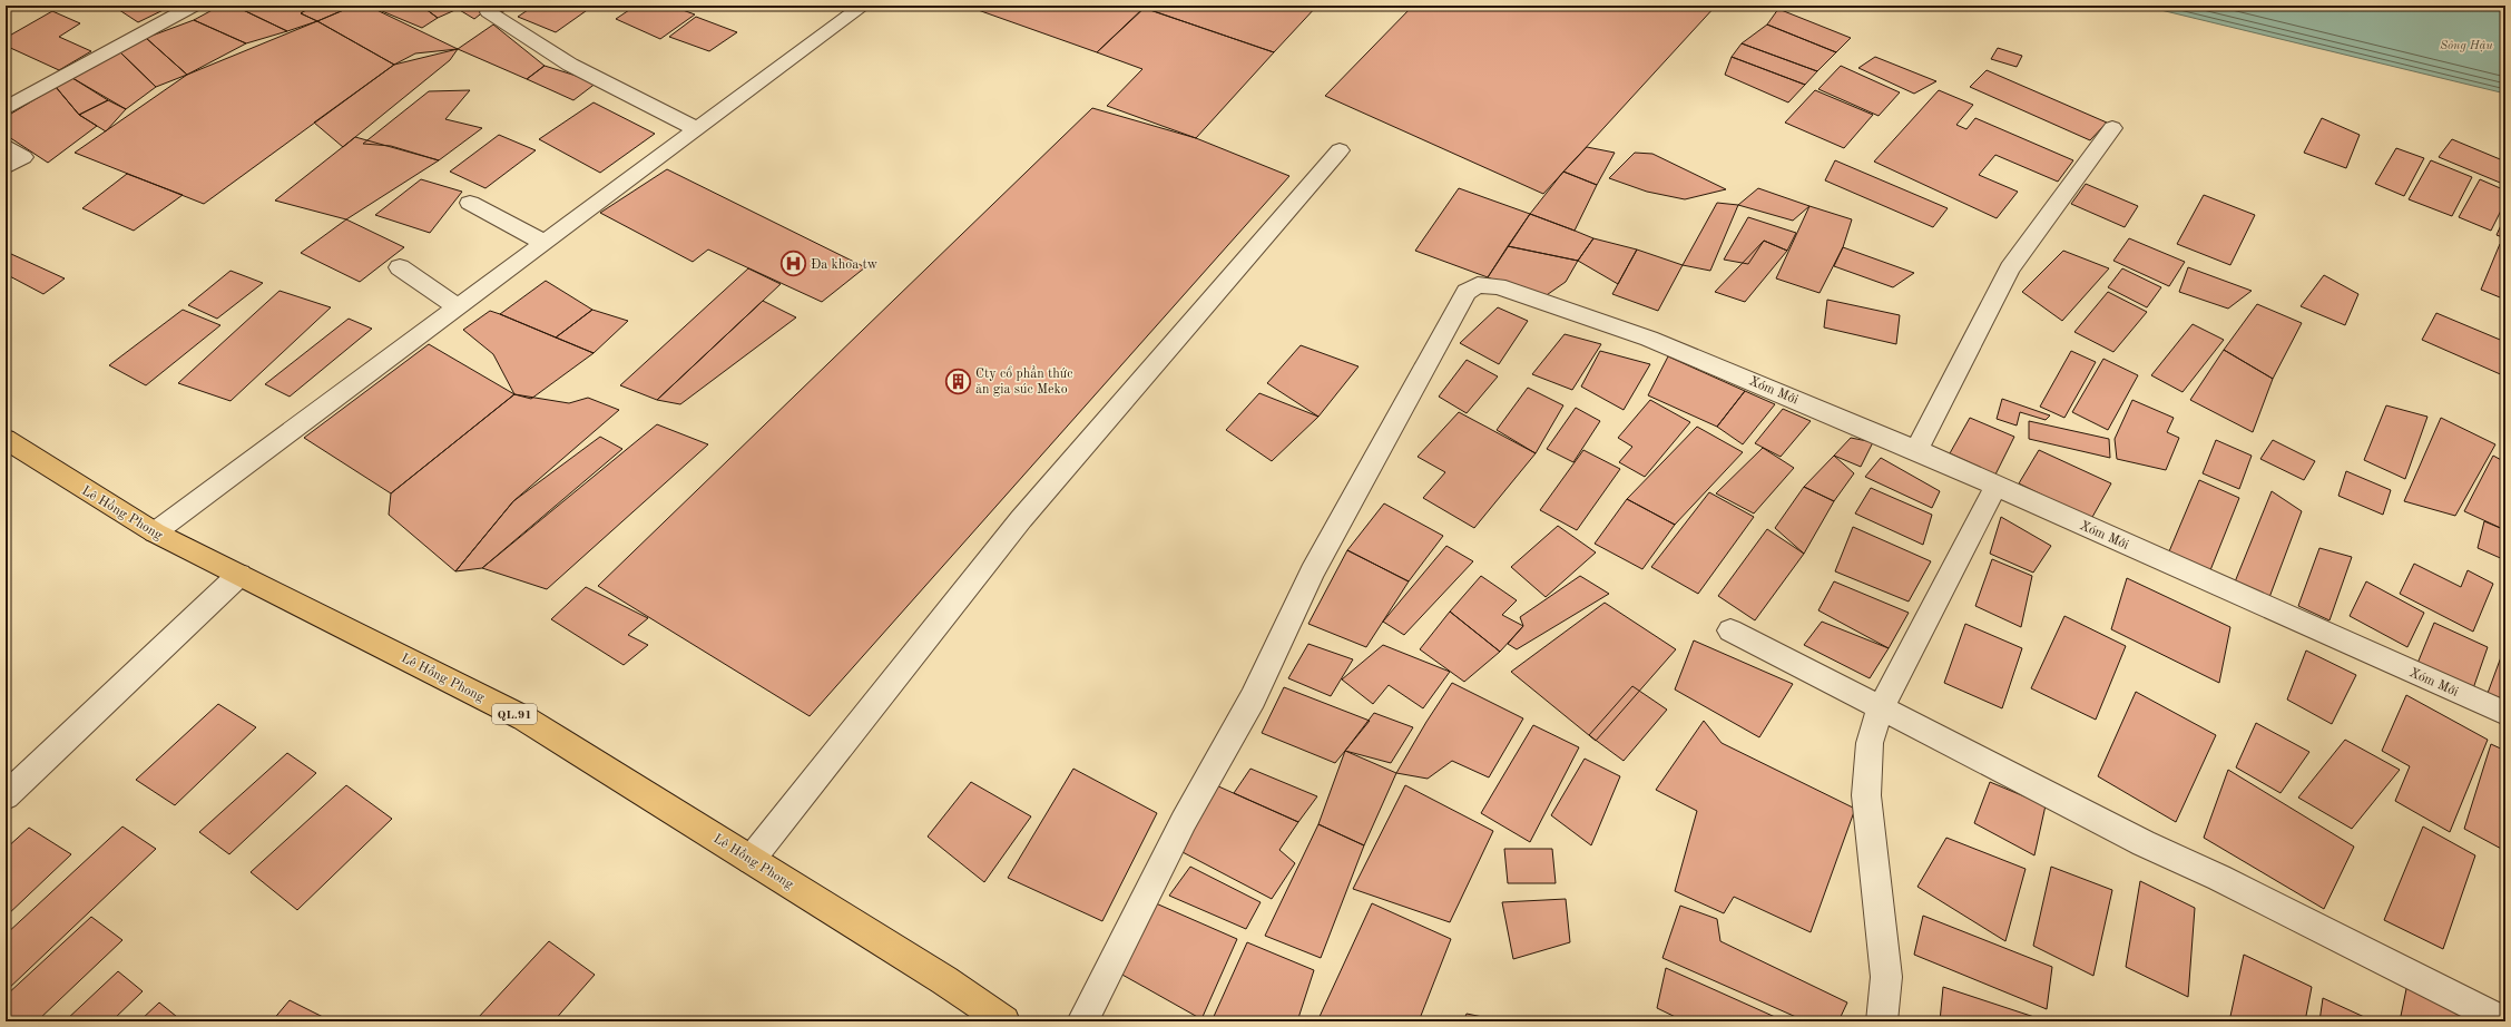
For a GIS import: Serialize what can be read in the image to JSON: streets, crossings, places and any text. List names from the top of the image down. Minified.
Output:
{"streets":{"highway":["Lê Hồng Phong","QL.91"],"street":["Xóm Mới"]},"water":["Sông Hậu"],"places":{"hospital":["Đa khoa tw"],"building":["Cty cổ phần thức ăn gia súc Meko"]}}
